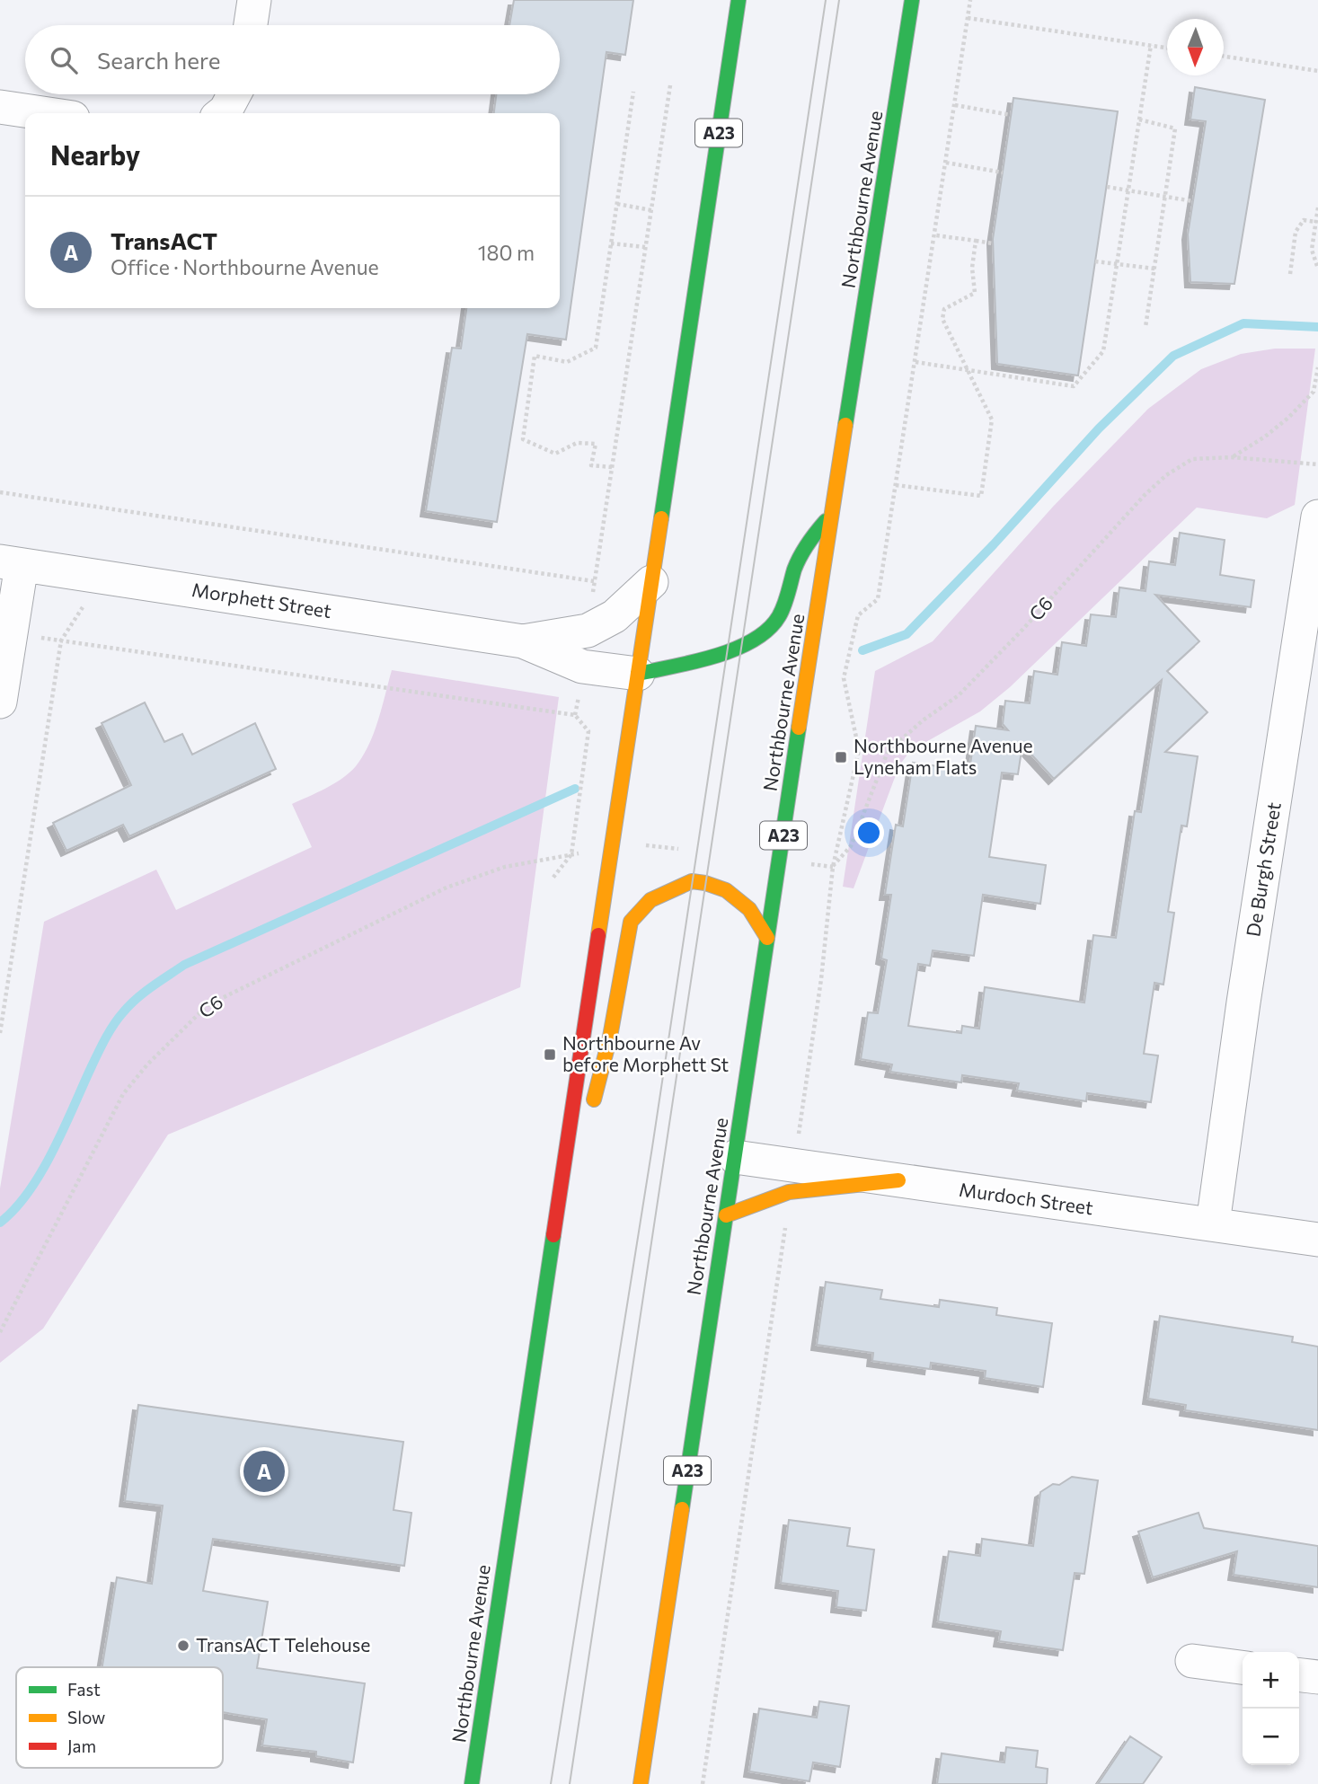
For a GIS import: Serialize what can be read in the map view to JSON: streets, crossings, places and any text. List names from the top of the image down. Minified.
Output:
{"streets":{"highway":["A23","Northbourne Avenue"],"street":["Morphett Street","De Burgh Street","Murdoch Street"],"path":["C6"]},"crossings":[["Northbourne Avenue","Morphett Street"],["Northbourne Avenue","Murdoch Street"],["De Burgh Street","Murdoch Street"]],"places":{"transit":["Northbourne Avenue Lyneham Flats","Northbourne Av before Morphett St"],"other":["TransACT Telehouse"]},"legend":["Fast","Slow","Jam"],"north":"bottom","page":{"search":"Search here","heading":"Nearby","list":[{"mark":"A","name":"TransACT","note":"Office · Northbourne Avenue","value":"180 m"}],"pins":"A","map_buttons":["+","−"]}}
